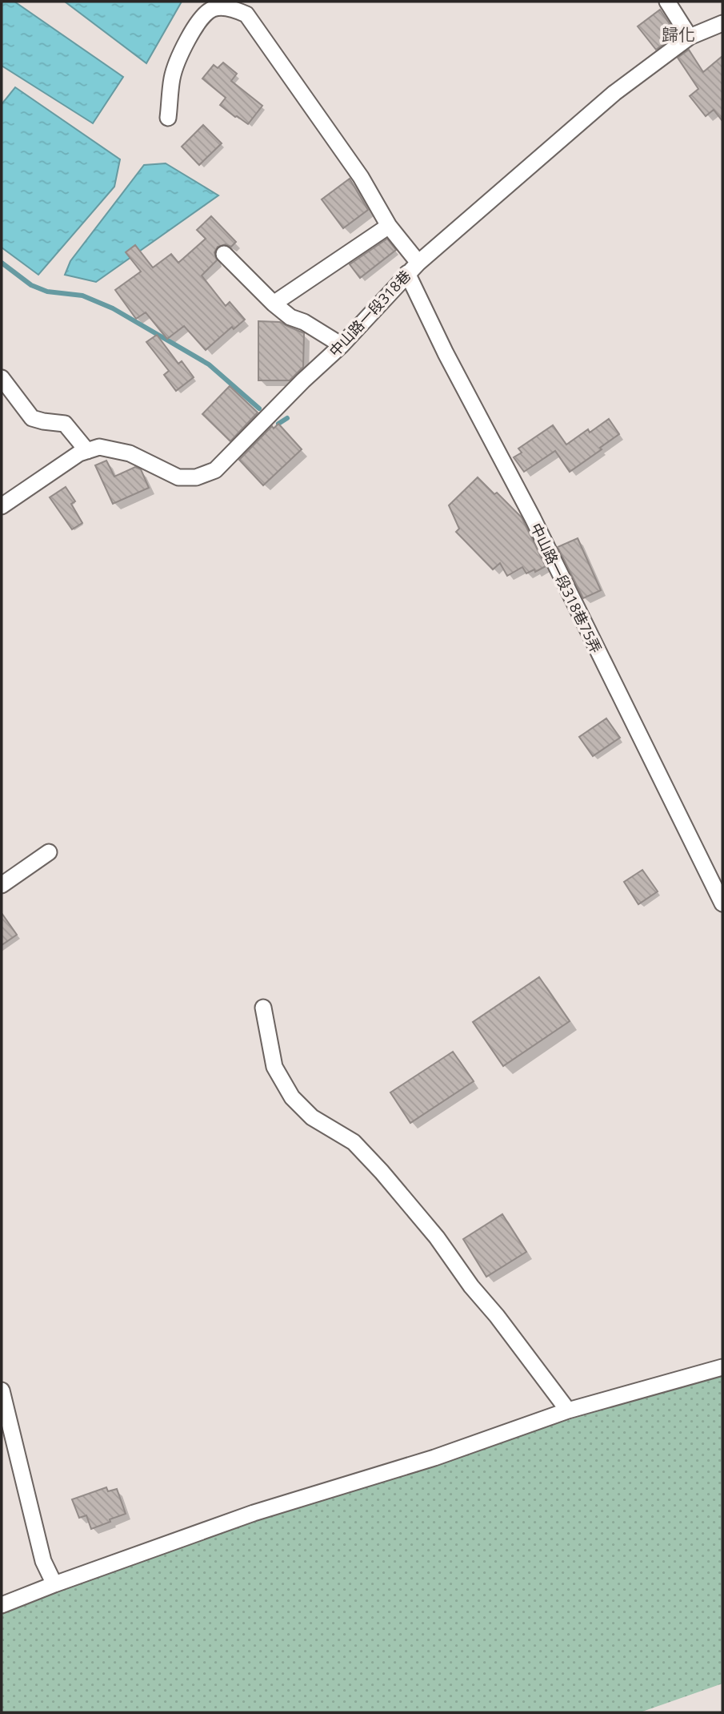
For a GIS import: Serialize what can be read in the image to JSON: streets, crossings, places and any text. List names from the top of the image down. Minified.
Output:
{"streets":{"street":["中山路一段318巷","中山路一段318巷75弄"]},"crossings":[["中山路一段318巷","中山路一段318巷75弄"]],"districts":["歸化"]}
